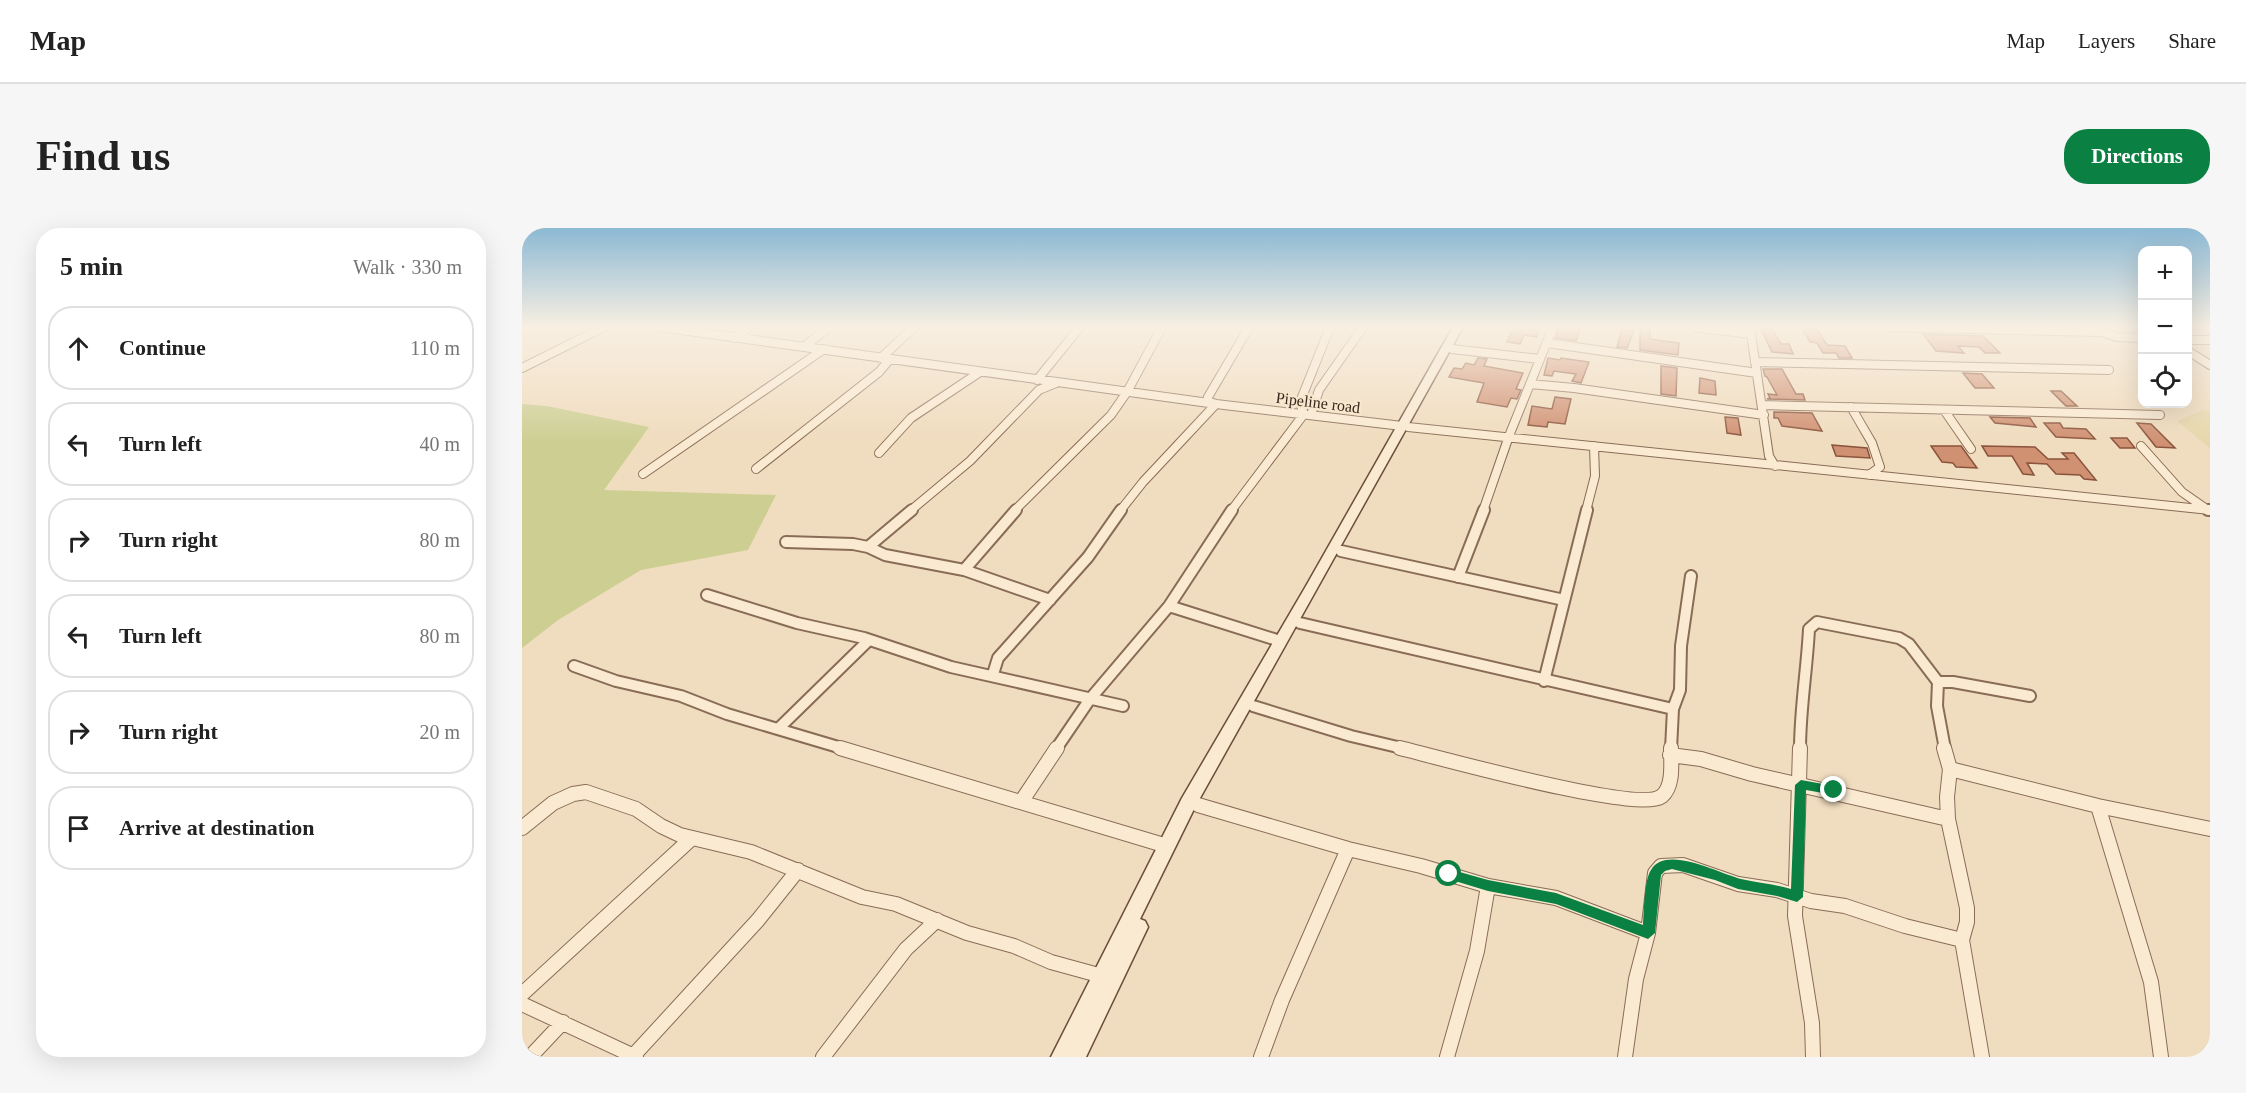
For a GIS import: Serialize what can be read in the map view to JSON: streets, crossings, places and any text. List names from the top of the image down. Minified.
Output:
{"streets":{"street":["Pipeline road"]},"page":{"header":"Map","nav":["Map","Layers","Share"],"buttons":"Directions","title":"Find us","heading":["5 min","Walk · 330 m"],"map_buttons":["+","−"],"list":[["Continue","110 m"],["Turn left","40 m"],["Turn right","80 m"],["Turn left","80 m"],["Turn right","20 m"],"Arrive at destination"]}}
